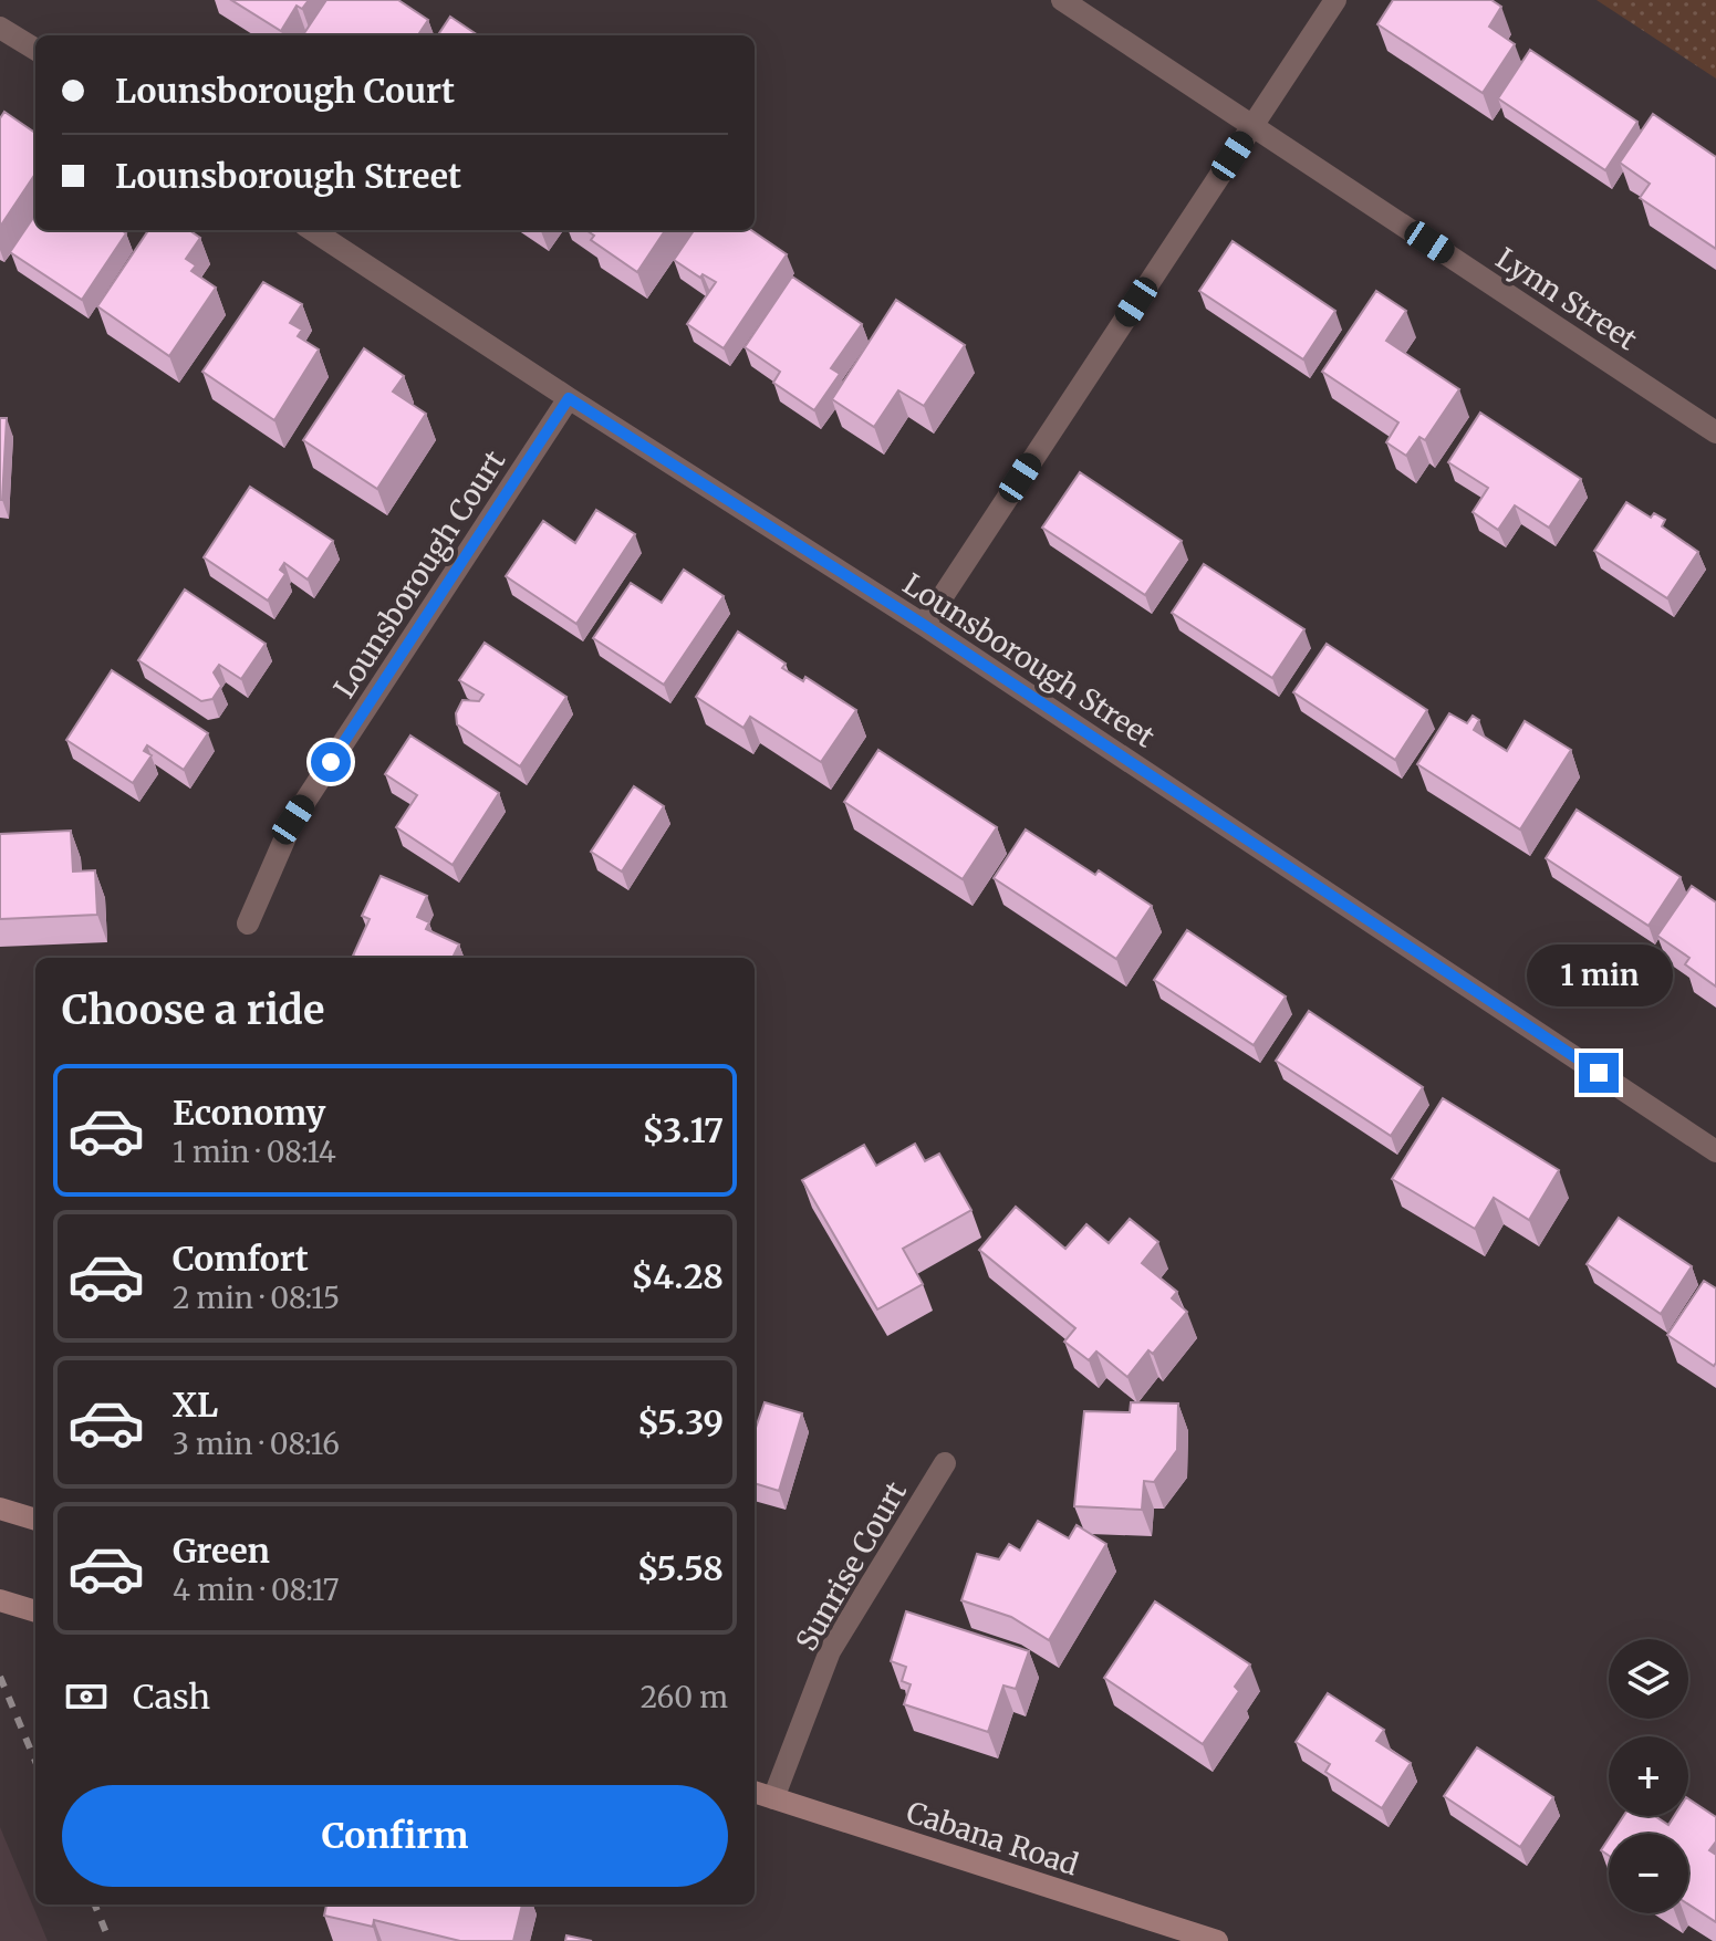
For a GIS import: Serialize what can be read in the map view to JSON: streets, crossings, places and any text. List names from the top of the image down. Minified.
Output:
{"streets":{"main road":["Cabana Road"],"street":["Lynn Street","Lounsborough Court","Lounsborough Street","Sunrise Court"]},"crossings":[["Lounsborough Court","Lounsborough Street"],["Sunrise Court","Cabana Road"]],"page":{"banner":["Lounsborough Court","Lounsborough Street"],"bubble":"1 min","heading":"Choose a ride","list":[{"name":"Economy","note":"1 min · 08:14","value":"$3.17"},{"name":"Comfort","note":"2 min · 08:15","value":"$4.28"},{"name":"XL","note":"3 min · 08:16","value":"$5.39"},{"name":"Green","note":"4 min · 08:17","value":"$5.58"}],"map_buttons":["+","−"],"pay":["Cash","260 m"],"buttons":"Confirm"}}
